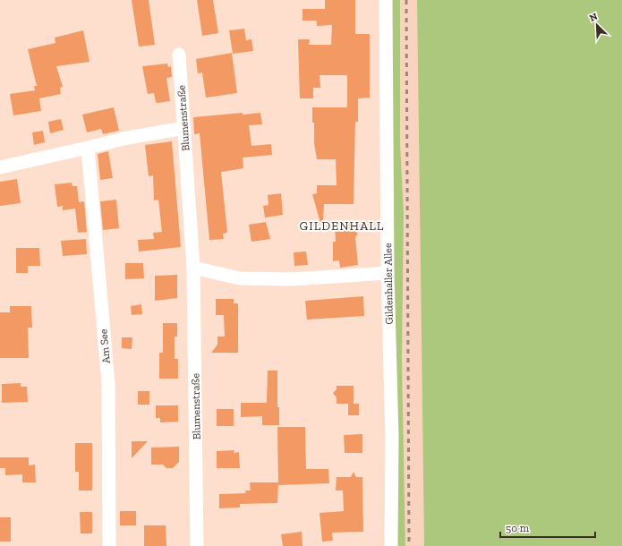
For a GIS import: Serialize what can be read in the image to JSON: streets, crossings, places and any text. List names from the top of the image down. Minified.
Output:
{"streets":{"street":["Blumenstraße","Gildenhaller Allee","Am See"]},"districts":["GILDENHALL"],"scale_bar":"50 m","north":"top left"}
